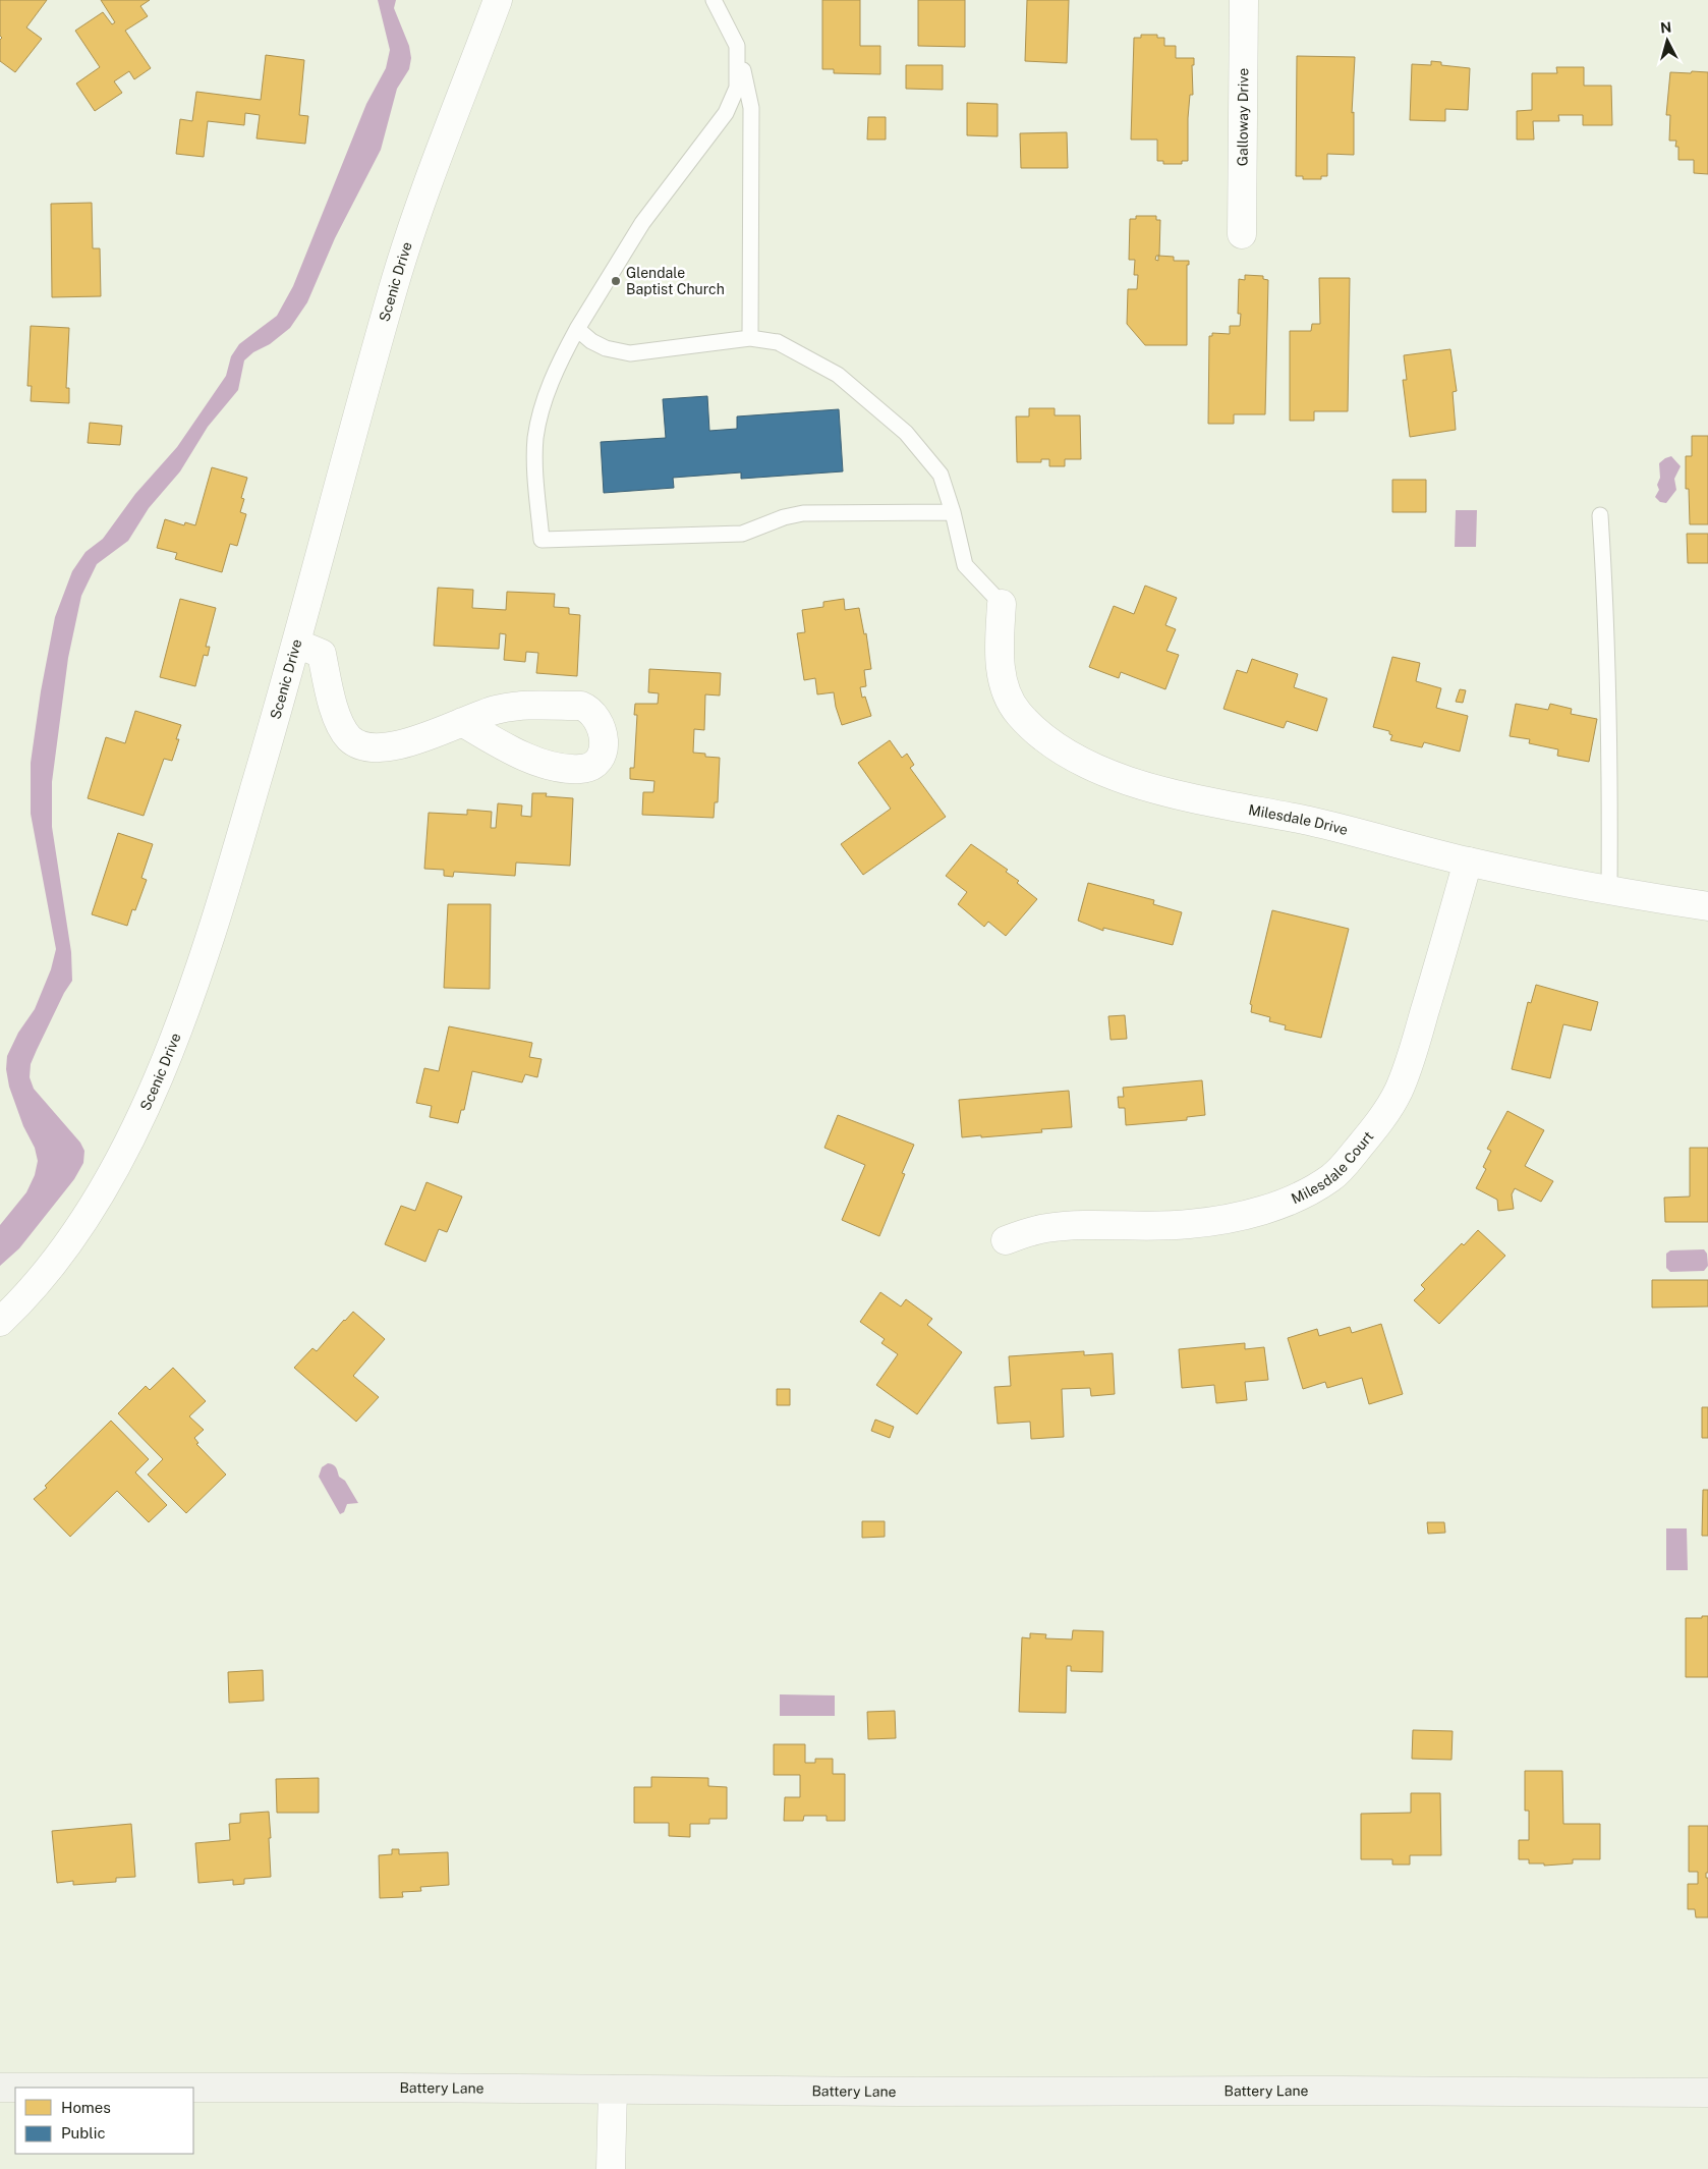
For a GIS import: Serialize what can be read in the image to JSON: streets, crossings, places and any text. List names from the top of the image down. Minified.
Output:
{"streets":{"main road":["Battery Lane"],"street":["Galloway Drive","Scenic Drive","Milesdale Drive","Milesdale Court"]},"crossings":[["Milesdale Drive","Milesdale Court"]],"places":["Glendale Baptist Church"],"legend":["Homes","Public"],"north":"top"}
